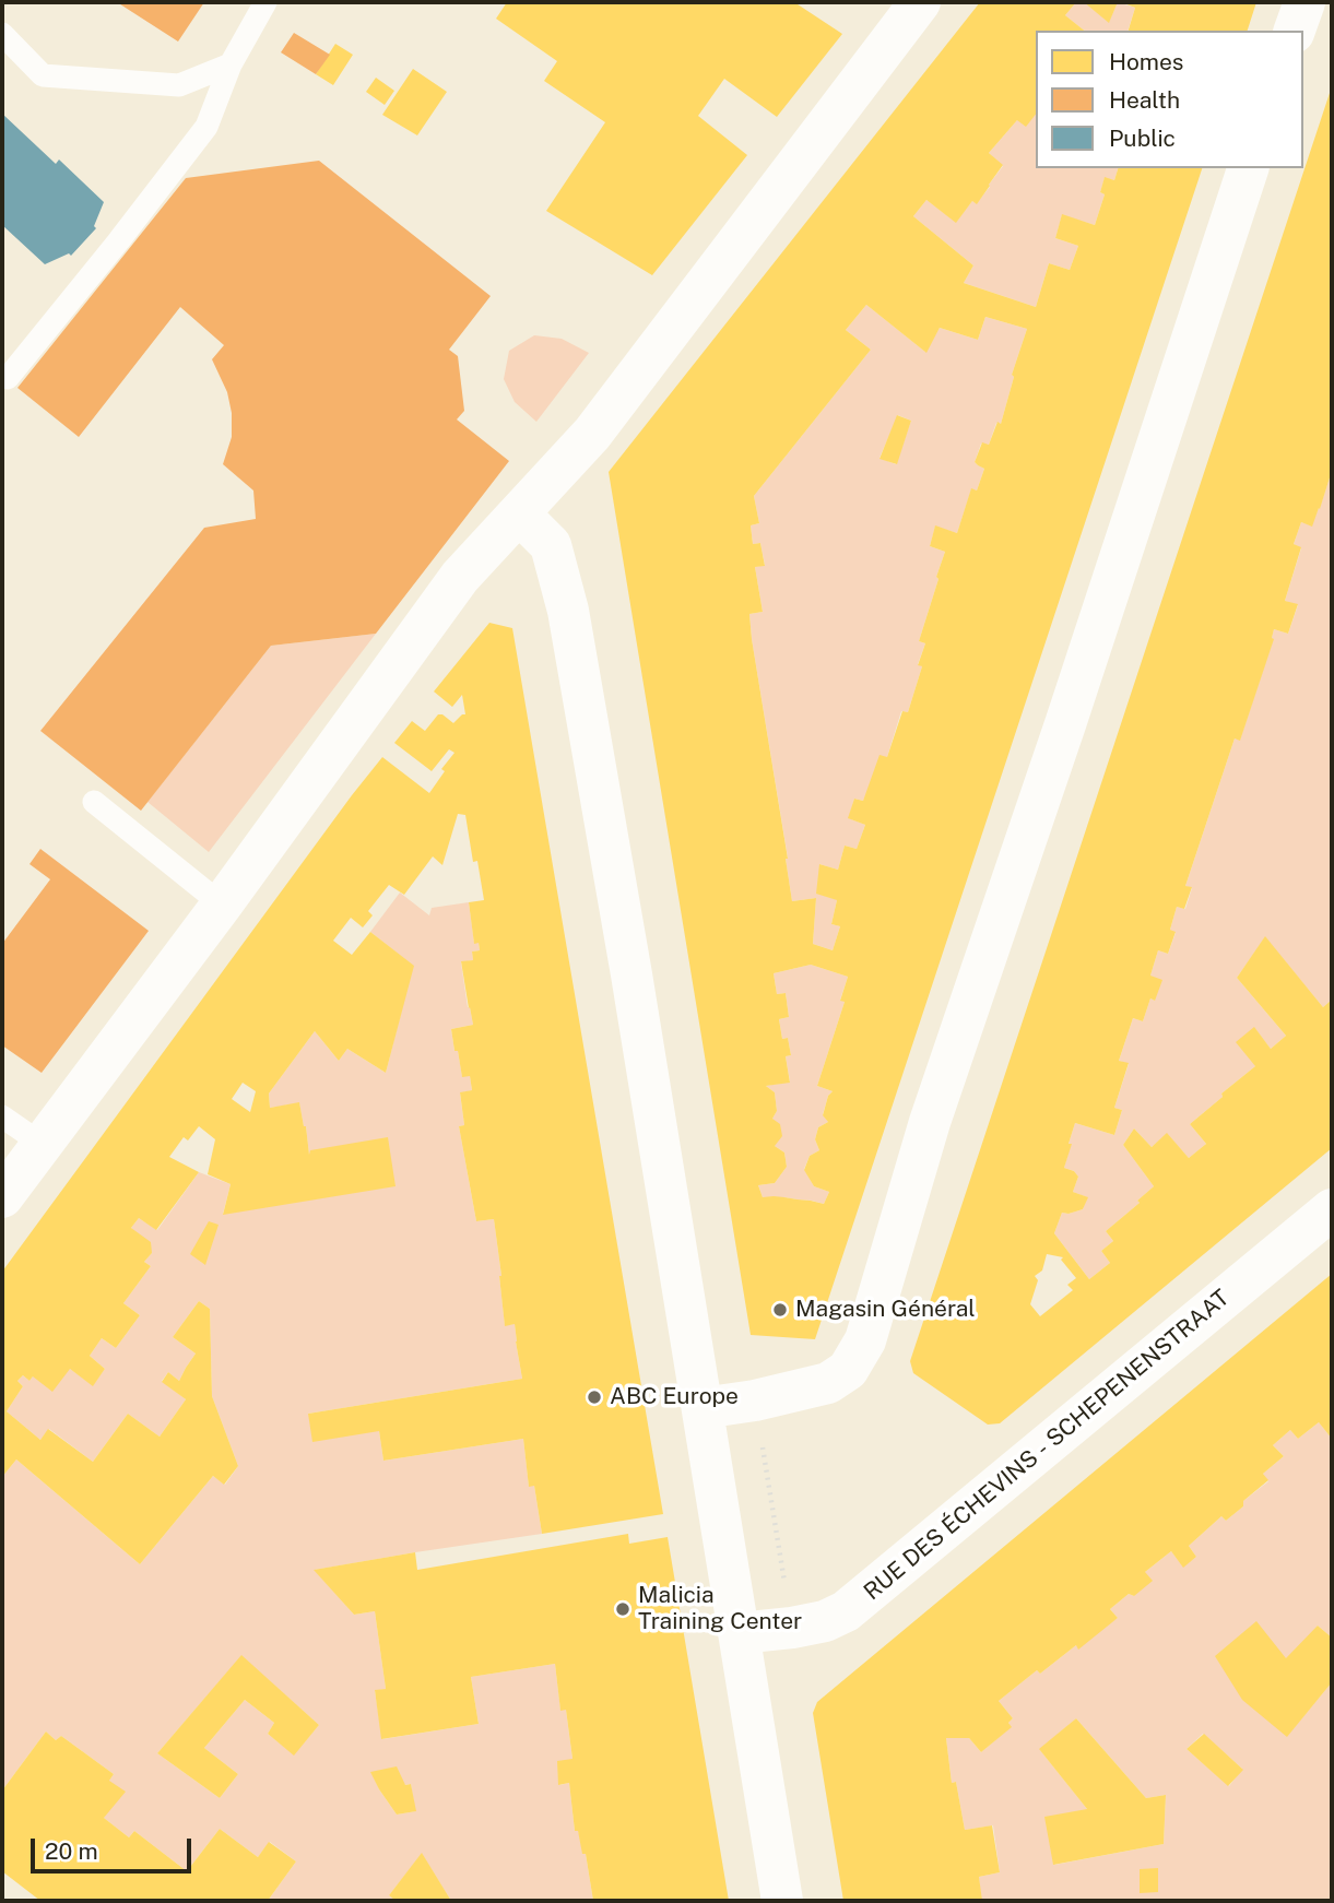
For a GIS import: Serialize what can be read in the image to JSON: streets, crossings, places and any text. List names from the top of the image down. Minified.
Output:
{"streets":{"street":["RUE DES ÉCHEVINS - SCHEPENENSTRAAT"]},"places":["Magasin Général","ABC Europe","Malicia Training Center"],"legend":["Homes","Health","Public"],"scale_bar":"20 m"}
